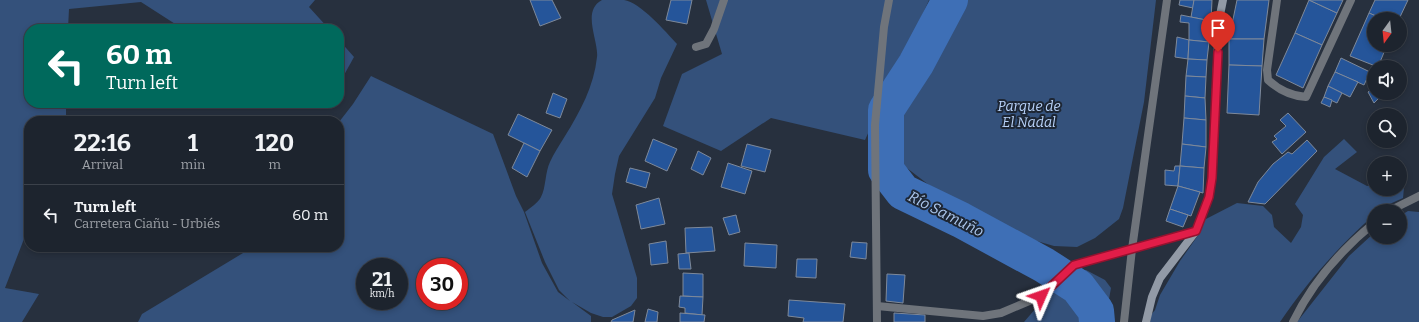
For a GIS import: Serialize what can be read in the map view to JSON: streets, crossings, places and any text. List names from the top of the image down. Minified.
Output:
{"water":["Río Samuño"],"parks":["Parque de El Nadal"],"north":"bottom","page":{"map_buttons":["+","−"],"turn":["60 m","Turn left"],"eta":["22:16","Arrival","1","min","120","m"],"list":[{"name":"Turn left","note":"Carretera Ciañu - Urbiés","value":"60 m"}],"speed":"21 km/h","limit":"30"}}
